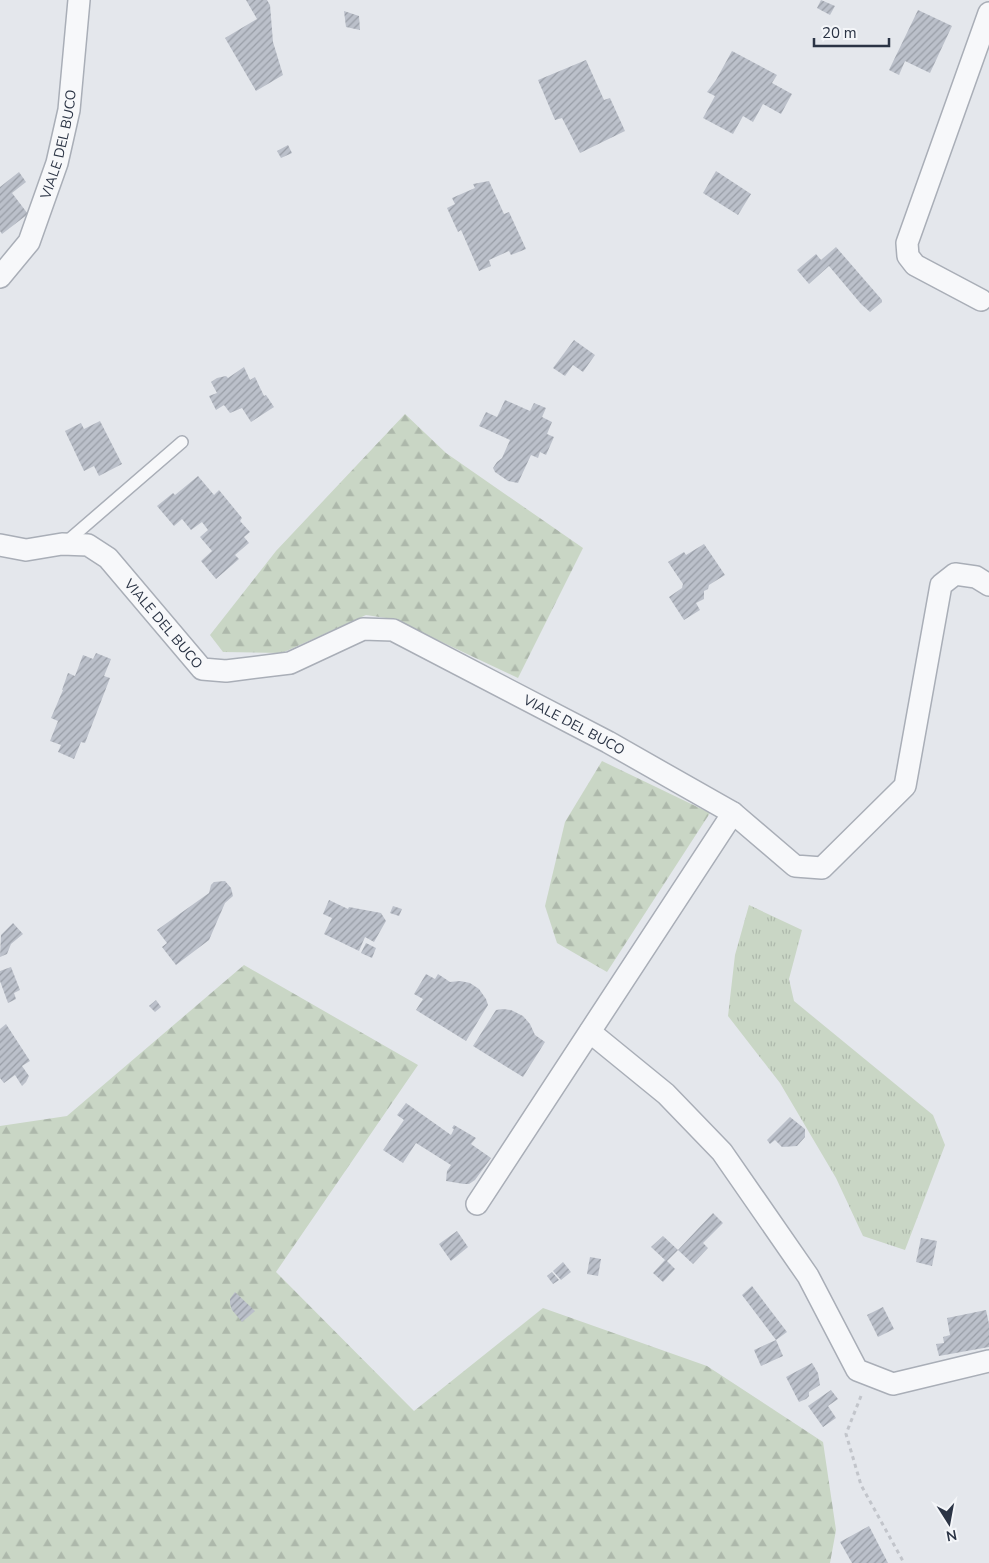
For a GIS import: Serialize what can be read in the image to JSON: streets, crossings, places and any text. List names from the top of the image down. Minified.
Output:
{"streets":{"street":["VIALE DEL BUCO"]},"scale_bar":"20 m","north":"bottom"}
